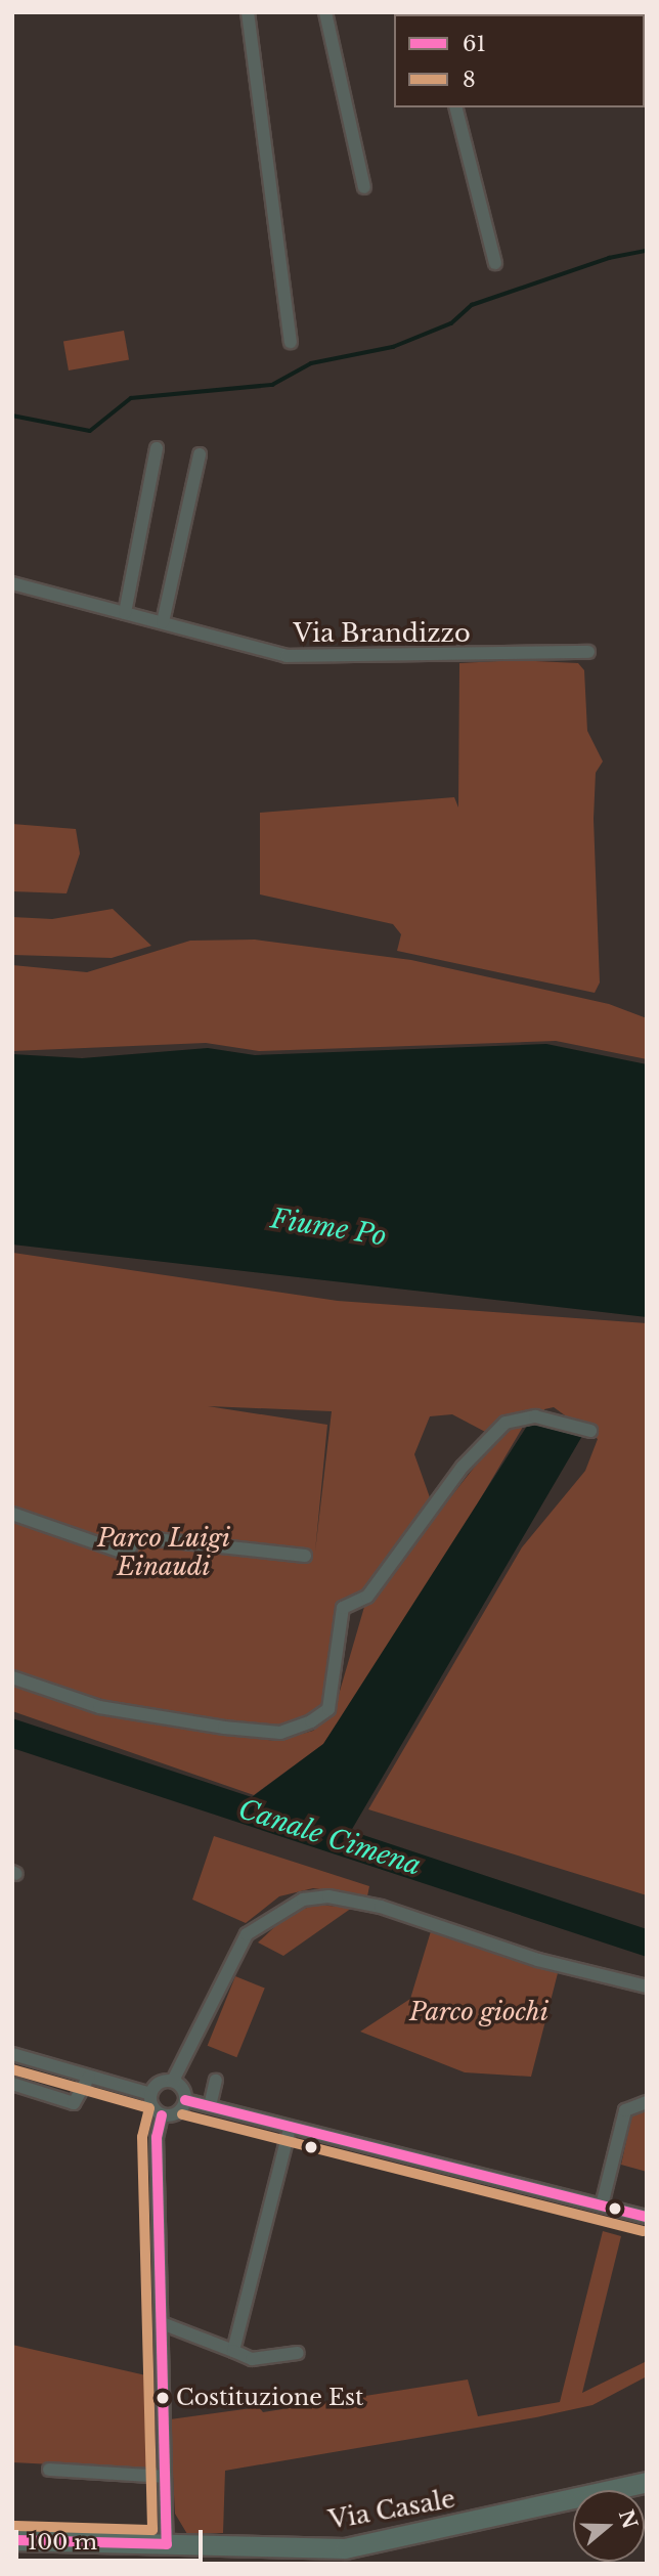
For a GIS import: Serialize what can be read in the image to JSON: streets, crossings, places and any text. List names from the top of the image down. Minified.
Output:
{"streets":{"main road":["Via Casale"],"street":["Via Brandizzo"]},"water":["Fiume Po","Canale Cimena"],"parks":["Parco Luigi Einaudi","Parco giochi"],"places":["Costituzione Est"],"lines":["transit line 8","transit line 61"],"legend":["61","8"],"scale_bar":"100 m","north":"right"}
